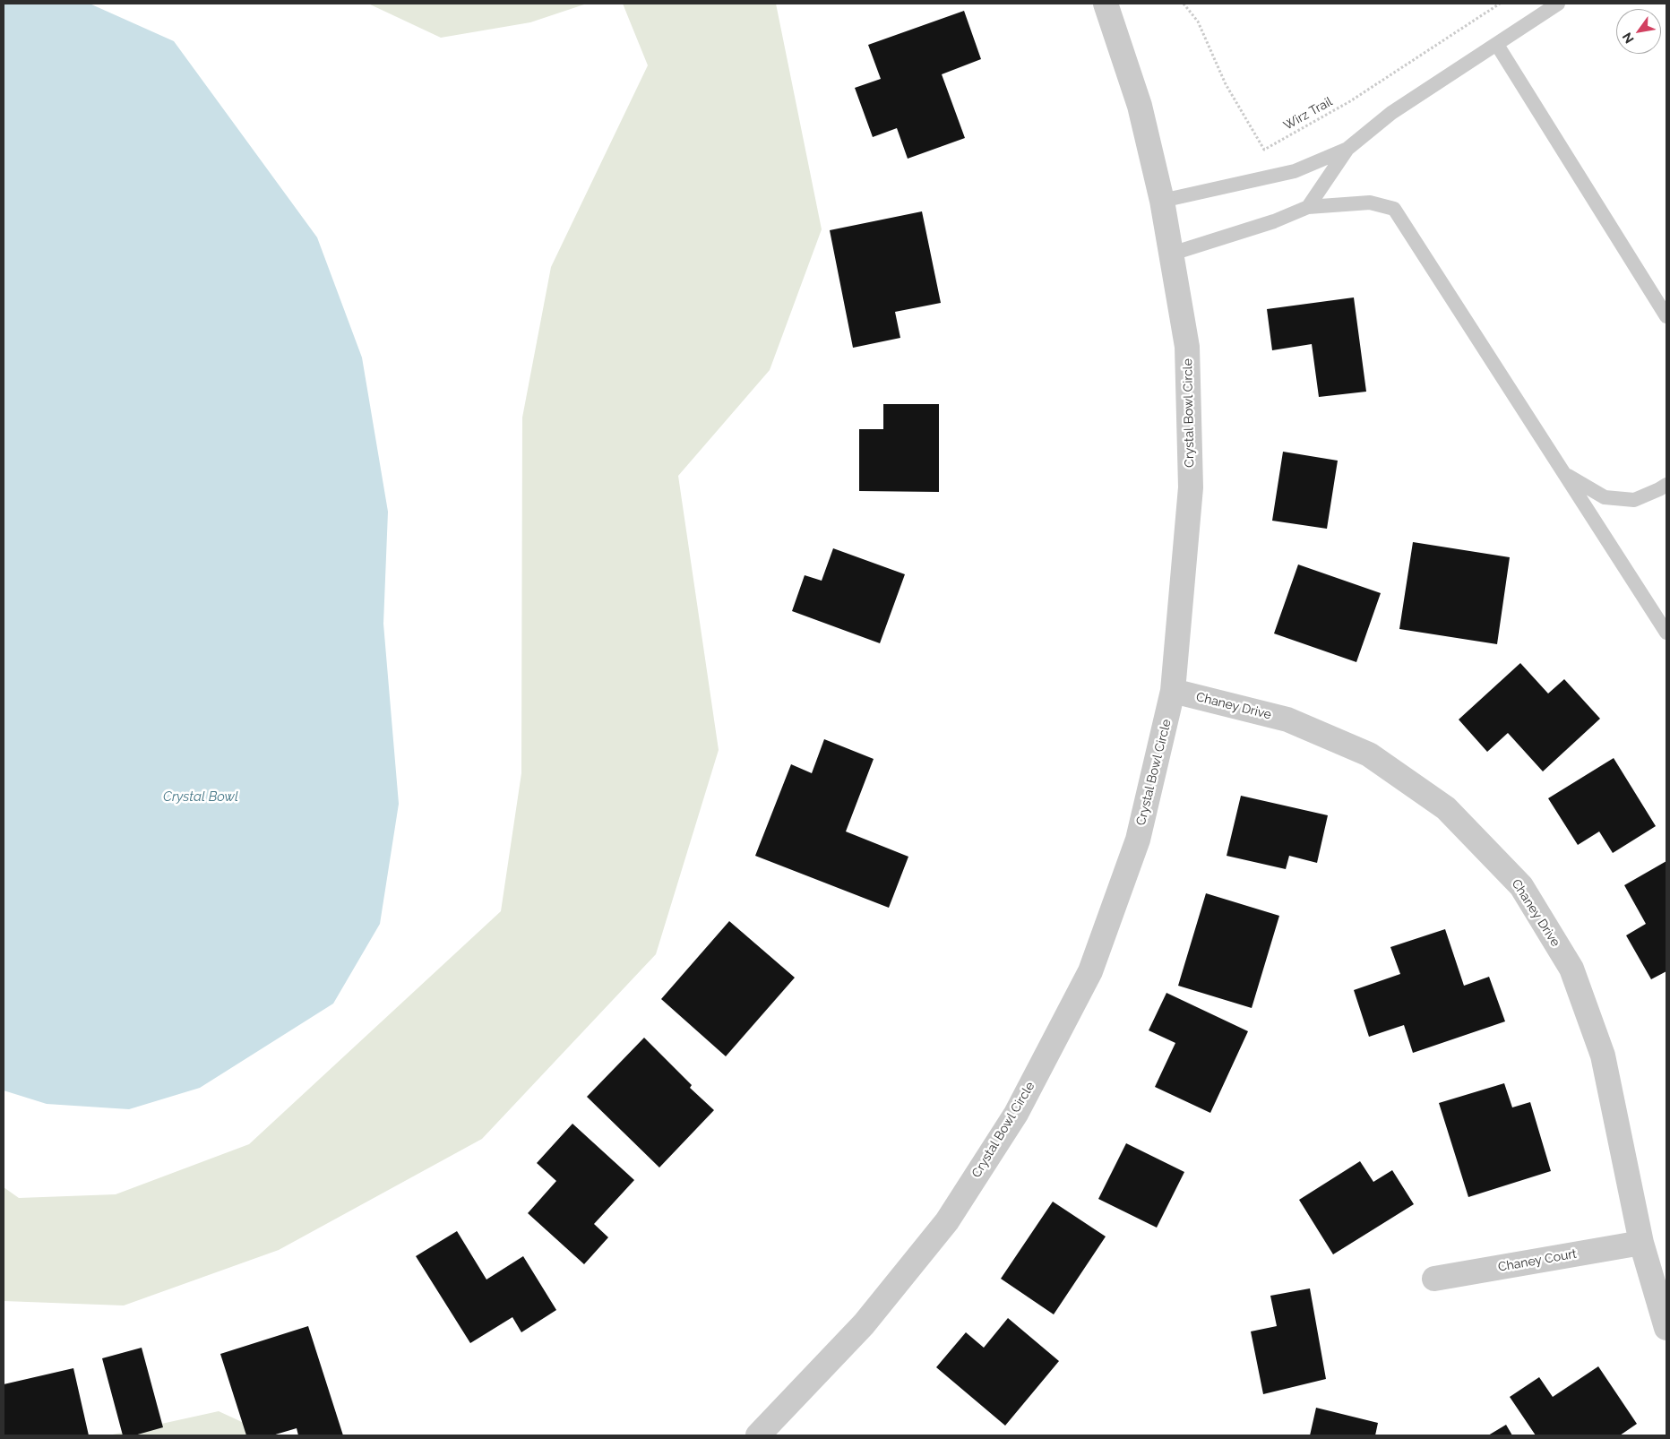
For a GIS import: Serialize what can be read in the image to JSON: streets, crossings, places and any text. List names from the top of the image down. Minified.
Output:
{"streets":{"street":["Crystal Bowl Circle","Chaney Drive","Chaney Court"],"path":["Wirz Trail"]},"crossings":[["Crystal Bowl Circle","Chaney Drive"],["Chaney Drive","Chaney Court"]],"water":["Crystal Bowl"],"north":"bottom left"}
